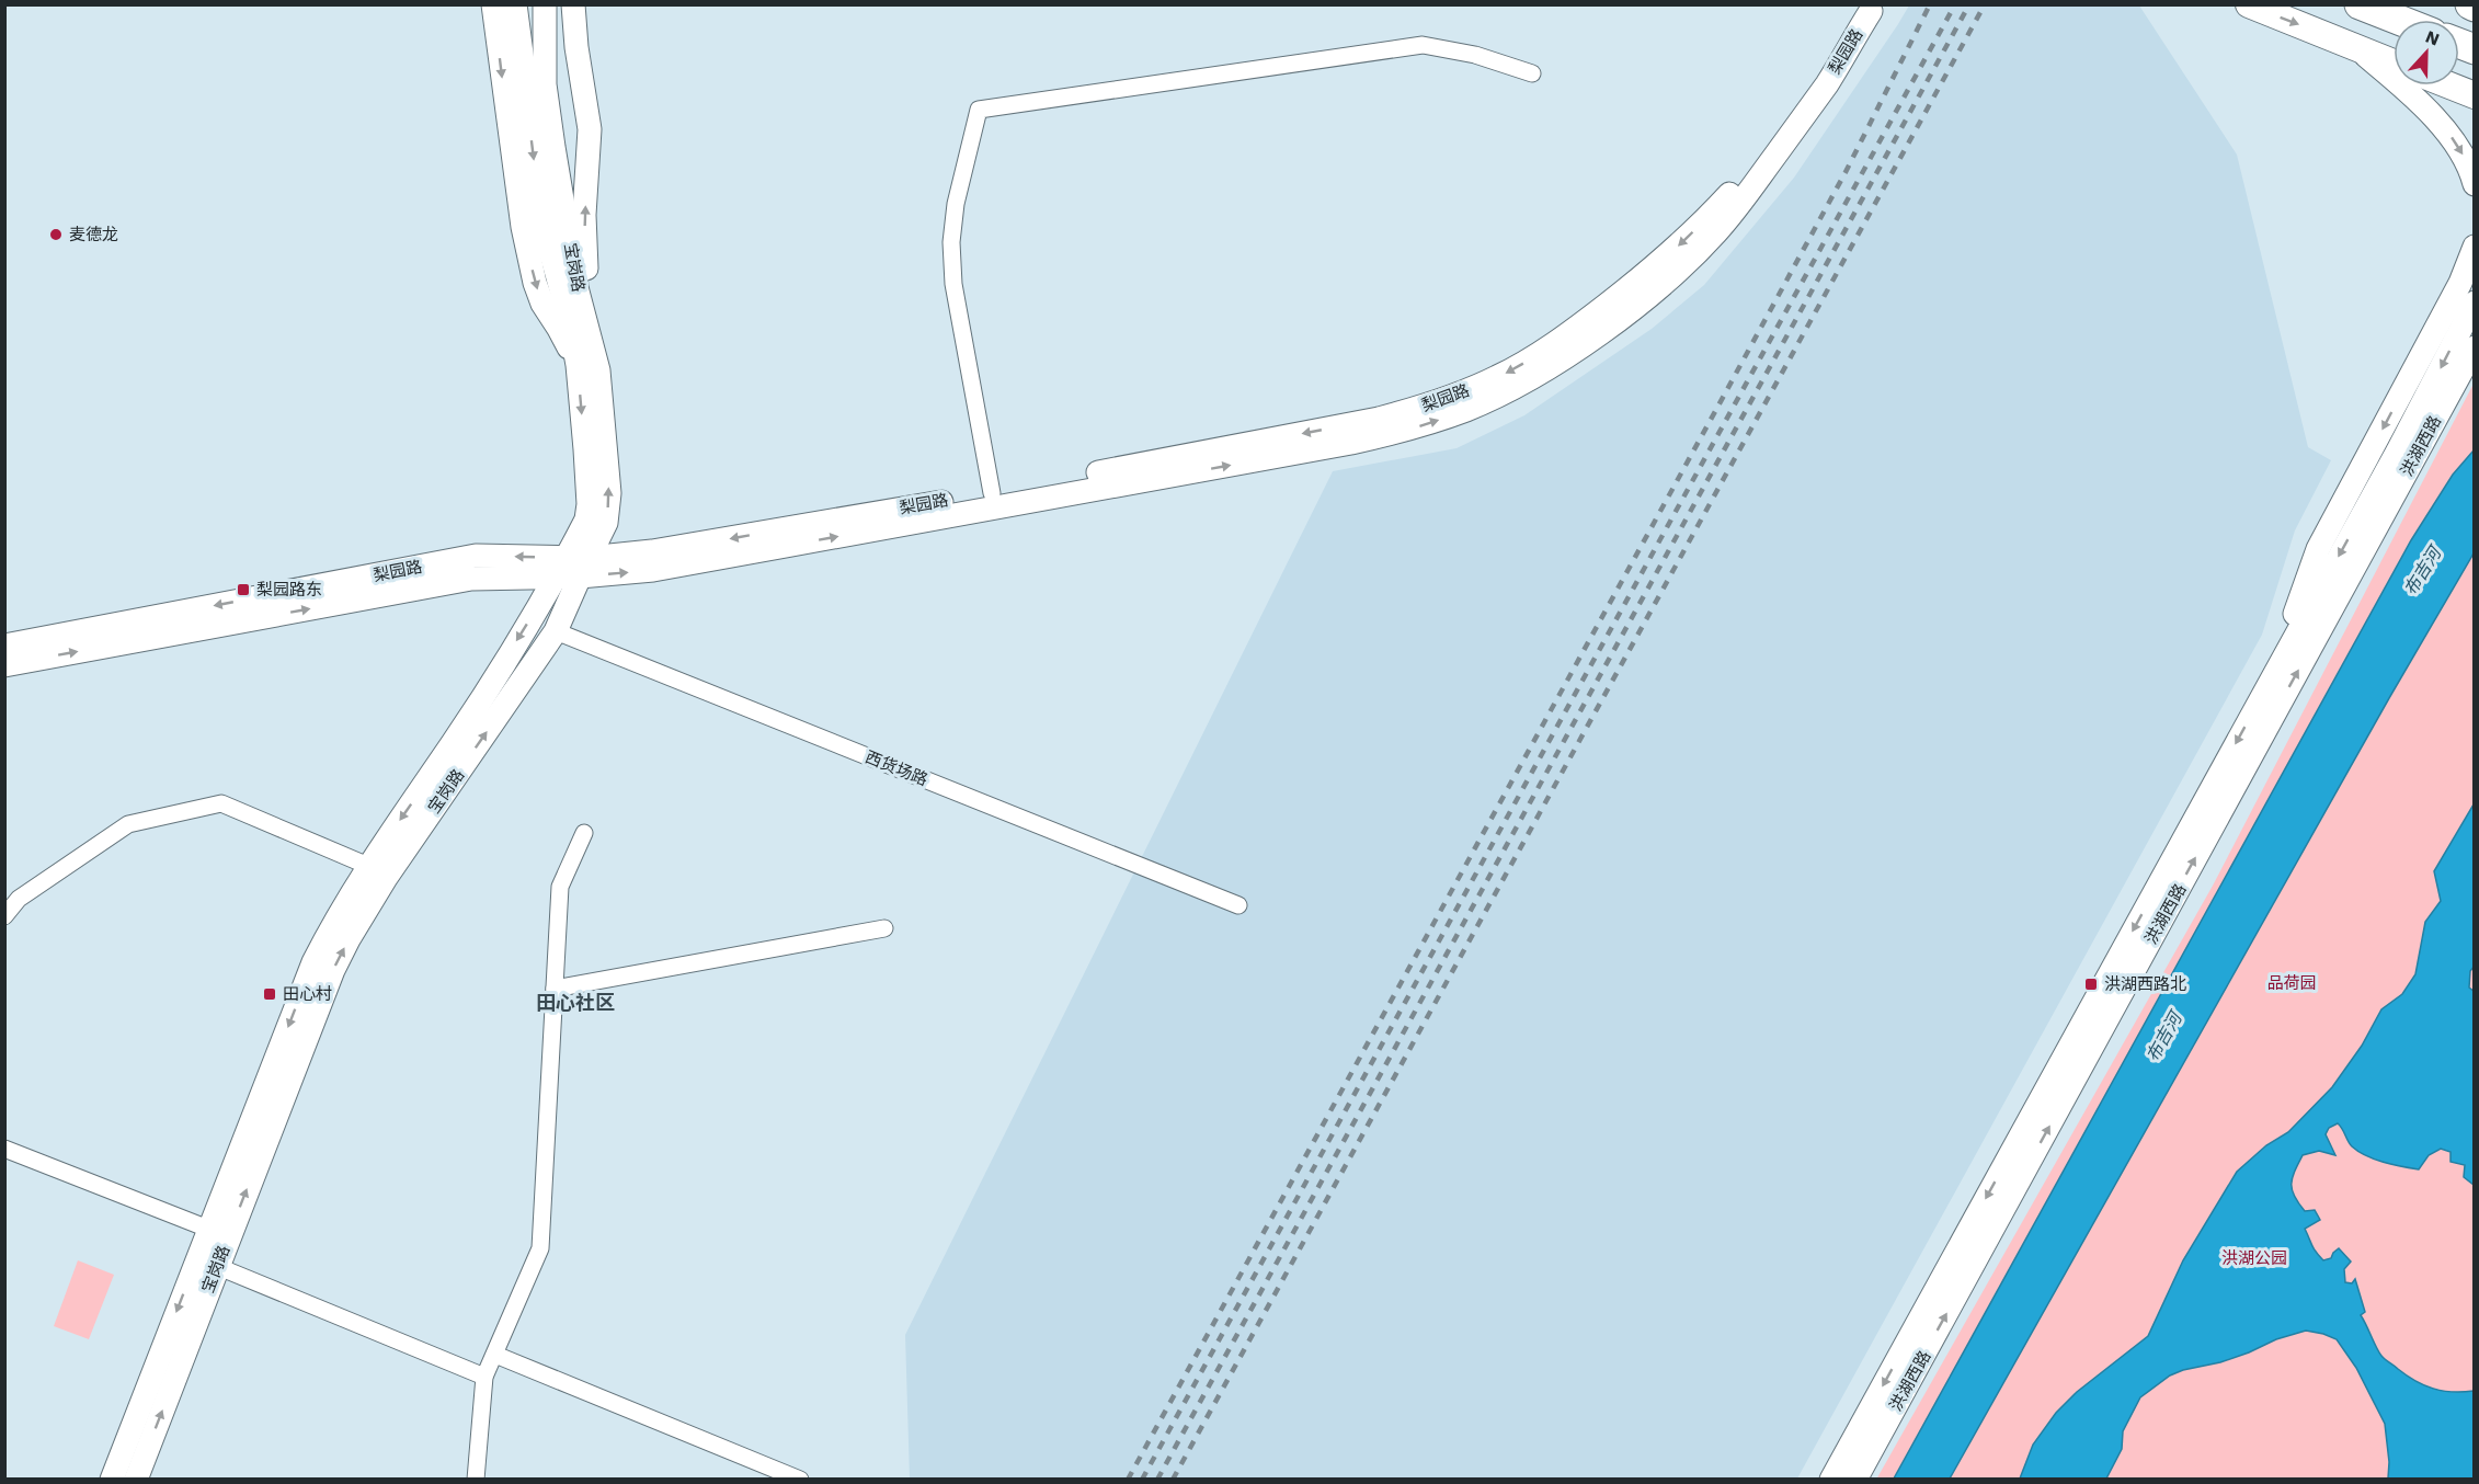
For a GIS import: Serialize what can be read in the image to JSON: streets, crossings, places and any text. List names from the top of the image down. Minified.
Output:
{"streets":{"main road":["梨园路","宝岗路","洪湖西路"],"street":["西货场路"]},"crossings":[["梨园路","宝岗路"],["宝岗路","西货场路"]],"districts":["田心社区"],"water":["布吉河"],"parks":["品荷园","洪湖公园"],"places":{"other":["麦德龙"],"transit":["梨园路东","洪湖西路北","田心村"]},"north":"top"}
